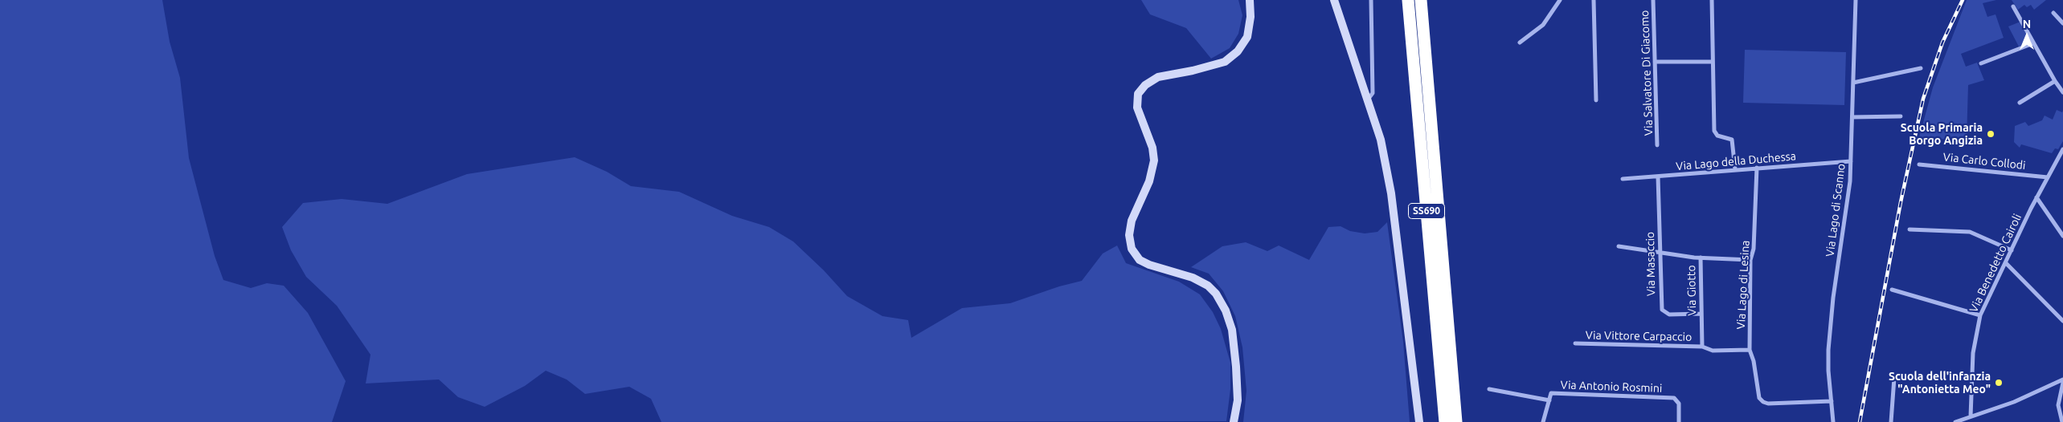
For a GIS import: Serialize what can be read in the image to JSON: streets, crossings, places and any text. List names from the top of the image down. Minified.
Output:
{"streets":{"highway":["SS690"],"street":["Via Salvatore Di Giacomo","Via Lago della Duchessa","Via Carlo Collodi","Via Lago di Scanno","Via Benedetto Cairoli","Via Masaccio","Via Lago di Lesina","Via Giotto","Via Vittore Carpaccio","Via Antonio Rosmini"]},"crossings":[["Via Lago della Duchessa","Via Lago di Scanno"],["Via Lago della Duchessa","Via Masaccio"],["Via Lago della Duchessa","Via Lago di Lesina"],["Via Carlo Collodi","Via Benedetto Cairoli"],["Via Lago di Scanno","Via Lago di Lesina"],["Via Masaccio","Via Giotto"],["Via Lago di Lesina","Via Vittore Carpaccio"],["Via Giotto","Via Vittore Carpaccio"]],"places":["Scuola Primaria Borgo Angizia","Scuola dell'infanzia \"Antonietta Meo\""],"north":"top"}
